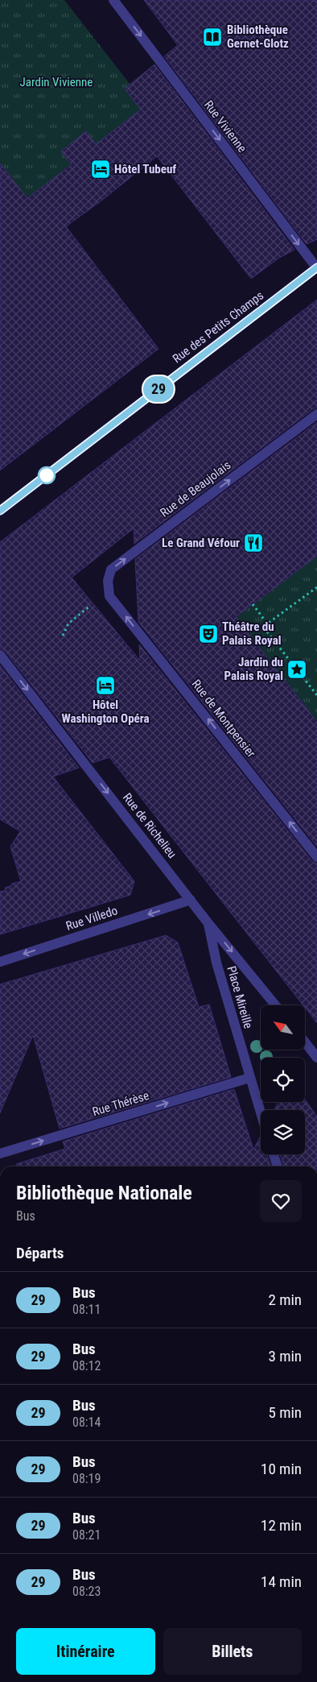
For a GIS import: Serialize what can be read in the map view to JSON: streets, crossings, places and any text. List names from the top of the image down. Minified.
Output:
{"streets":{"street":["Rue Vivienne","Rue des Petits Champs","Rue de Beaujolais","Rue de Montpensier","Rue de Richelieu","Rue Villedo","Place Mireille","Rue Thérèse"]},"crossings":[["Rue Vivienne","Rue des Petits Champs"],["Rue de Beaujolais","Rue de Montpensier"],["Rue de Richelieu","Rue Villedo"],["Rue de Richelieu","Place Mireille"],["Place Mireille","Rue Thérèse"]],"one_way":["Rue Vivienne","Rue de Beaujolais","Rue de Montpensier","Rue de Richelieu","Rue Villedo","Rue Thérèse"],"parks":["Jardin Vivienne"],"places":{"library":["Bibliothèque Gernet-Glotz"],"hotel":["Hôtel Tubeuf","Hôtel Washington Opéra"],"restaurant":["Le Grand Véfour"],"theatre":["Théâtre du Palais Royal"],"place":["Jardin du Palais Royal"]},"lines":["bus line 29"],"north":"top left","page":{"on_map":"29","heading":[["Bibliothèque Nationale","Bus"],"Départs"],"list":[{"mark":"29","name":"Bus","note":"08:11","value":"2 min"},{"mark":"29","name":"Bus","note":"08:12","value":"3 min"},{"mark":"29","name":"Bus","note":"08:14","value":"5 min"},{"mark":"29","name":"Bus","note":"08:19","value":"10 min"},{"mark":"29","name":"Bus","note":"08:21","value":"12 min"},{"mark":"29","name":"Bus","note":"08:23","value":"14 min"}],"buttons":["Itinéraire","Billets"]}}
